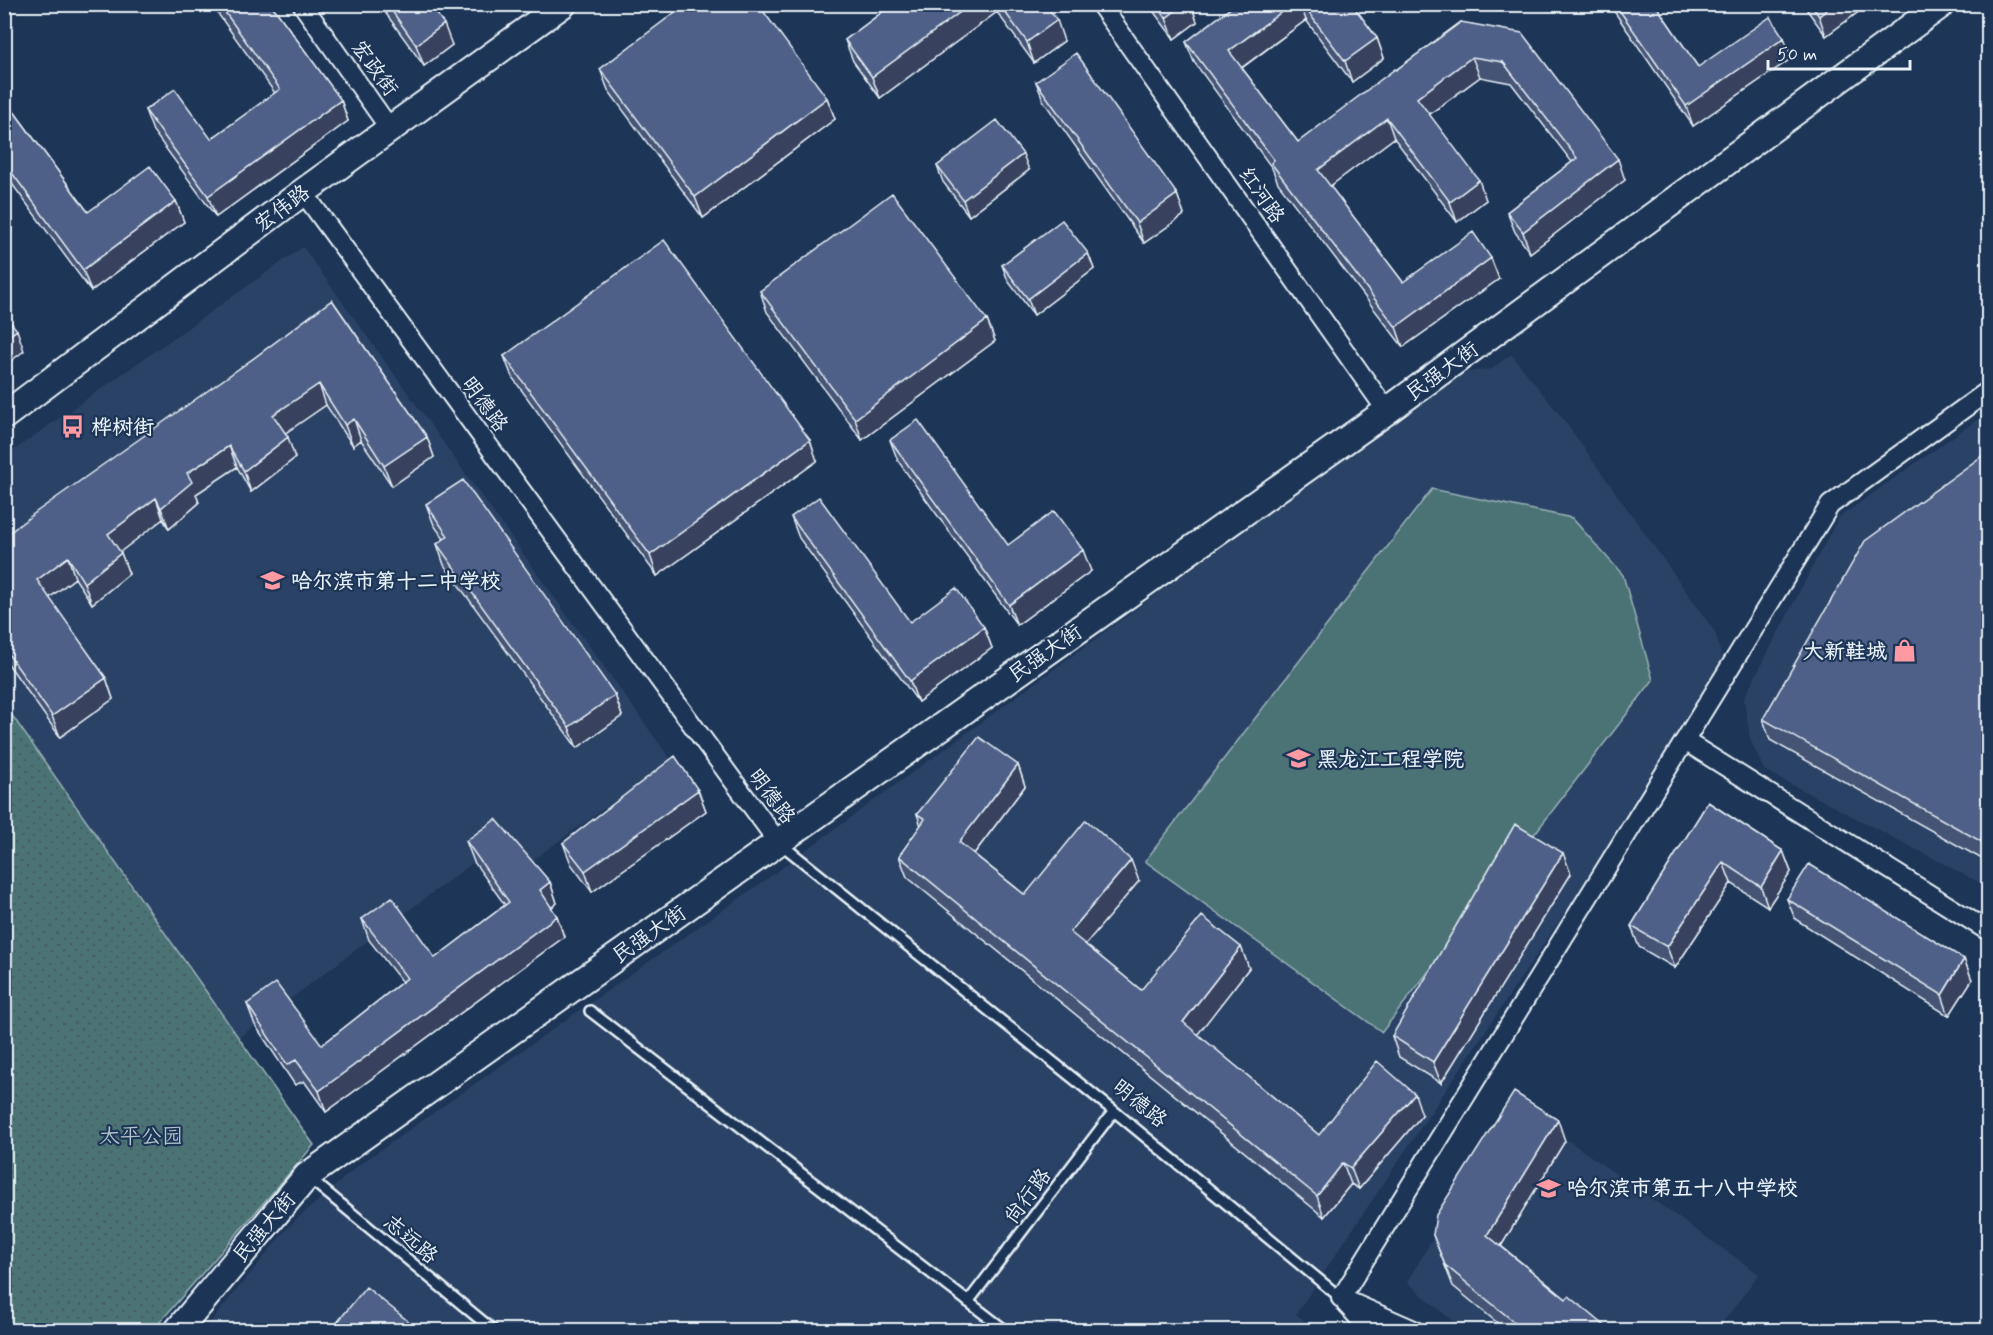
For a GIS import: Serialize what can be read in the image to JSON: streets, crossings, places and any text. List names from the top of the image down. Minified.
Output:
{"streets":{"street":["宏政街","红河路","宏伟路","民强大街","明德路"],"lane":["尚行路","志远路"]},"crossings":[["宏政街","宏伟路"],["红河路","民强大街"],["宏伟路","明德路"],["民强大街","明德路"],["民强大街","志远路"],["明德路","尚行路"]],"parks":["太平公园"],"places":{"bus stop":["桦树街"],"school or university":["哈尔滨市第十二中学校","黑龙江工程学院","哈尔滨市第五十八中学校"],"shop":["大新鞋城"]},"scale_bar":"50 m"}
